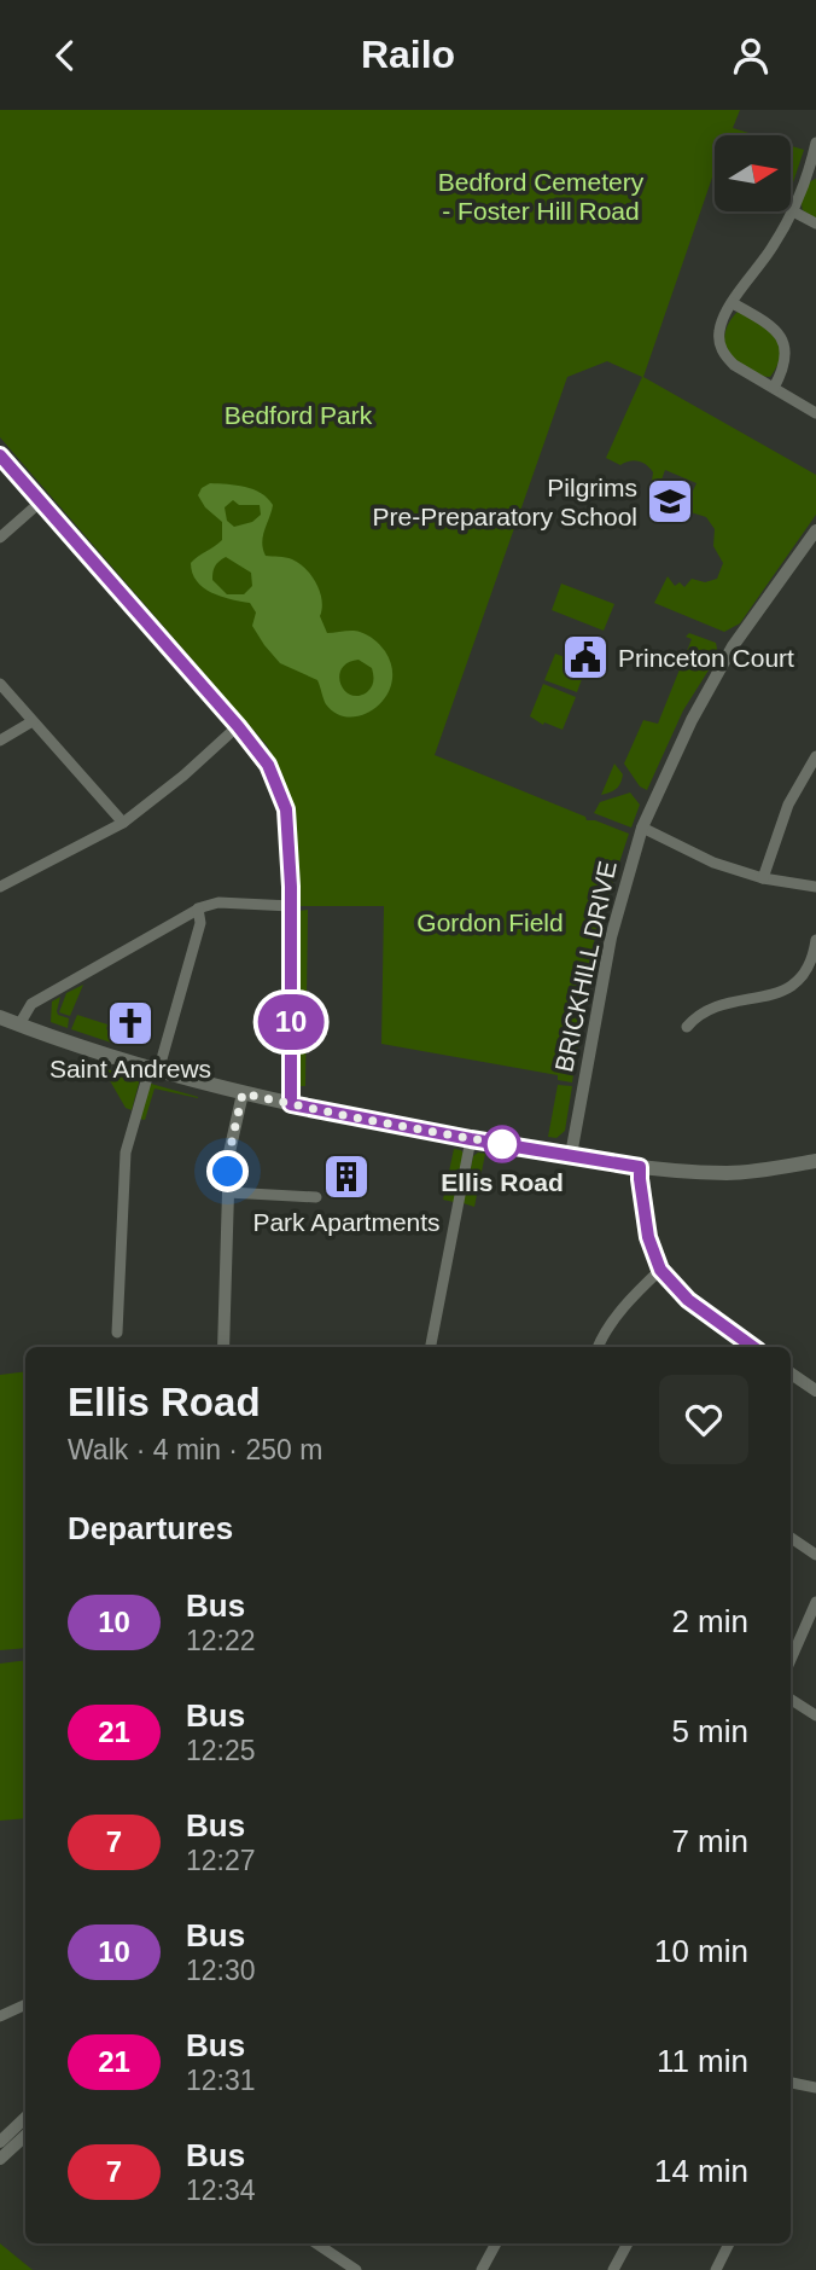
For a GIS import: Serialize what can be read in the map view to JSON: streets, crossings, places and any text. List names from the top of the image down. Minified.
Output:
{"streets":{"street":["BRICKHILL DRIVE"]},"parks":["Bedford Cemetery - Foster Hill Road","Bedford Park","Gordon Field"],"places":{"school or university":["Pilgrims Pre-Preparatory School"],"public building":["Princeton Court"],"church":["Saint Andrews"],"other":["Ellis Road"],"building":["Park Apartments"]},"lines":["bus line 10"],"north":"right","page":{"header":"Railo","on_map":"10","heading":[["Ellis Road","Walk · 4 min · 250 m"],"Departures"],"list":[{"mark":"10","name":"Bus","note":"12:22","value":"2 min"},{"mark":"21","name":"Bus","note":"12:25","value":"5 min"},{"mark":"7","name":"Bus","note":"12:27","value":"7 min"},{"mark":"10","name":"Bus","note":"12:30","value":"10 min"},{"mark":"21","name":"Bus","note":"12:31","value":"11 min"},{"mark":"7","name":"Bus","note":"12:34","value":"14 min"}]}}
